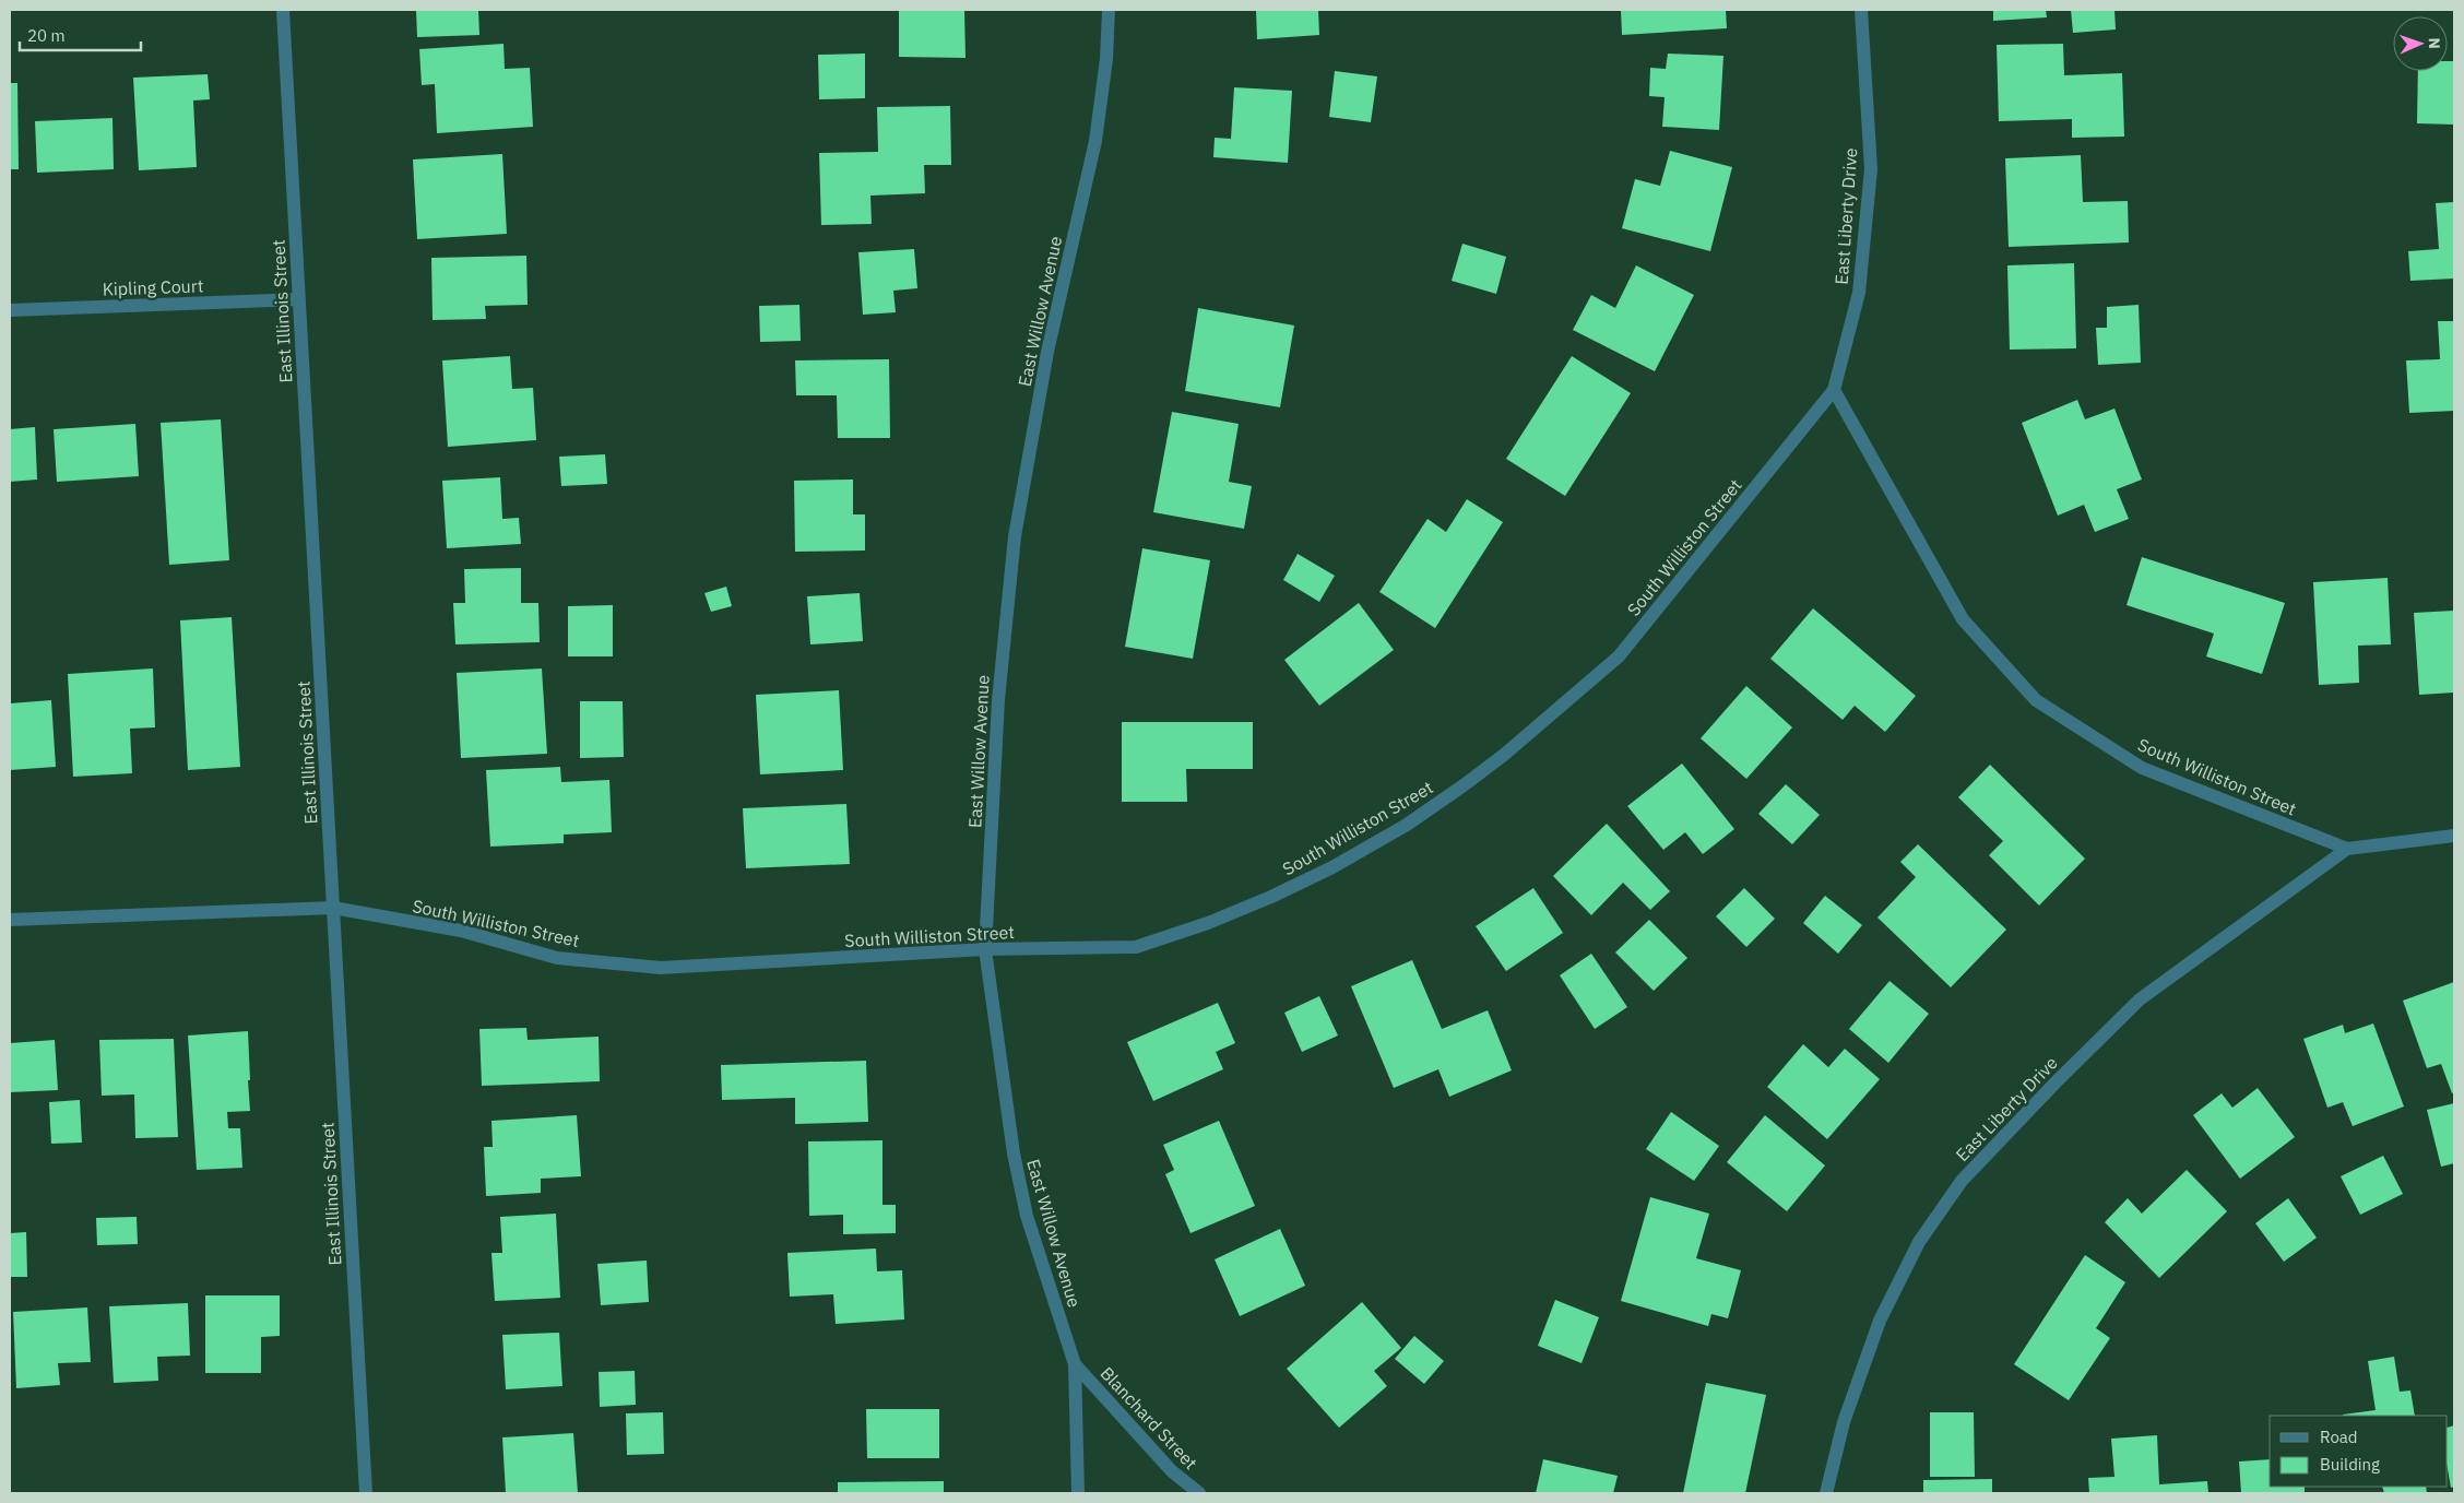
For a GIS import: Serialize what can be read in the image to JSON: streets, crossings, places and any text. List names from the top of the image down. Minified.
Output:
{"streets":{"street":["East Liberty Drive","Kipling Court","East Illinois Street","East Willow Avenue","South Williston Street","Blanchard Street"]},"crossings":[["East Liberty Drive","South Williston Street"],["Kipling Court","East Illinois Street"],["East Illinois Street","South Williston Street"],["East Willow Avenue","South Williston Street"],["East Willow Avenue","Blanchard Street"]],"legend":["Road","Building"],"scale_bar":"20 m","north":"right"}
